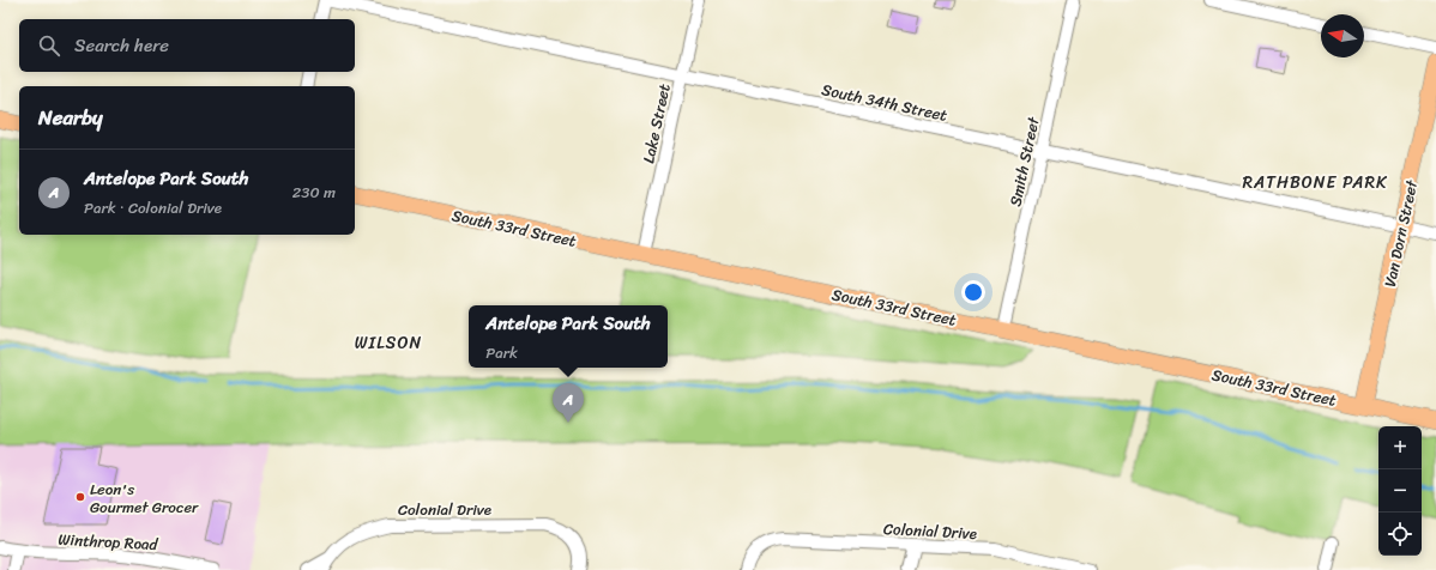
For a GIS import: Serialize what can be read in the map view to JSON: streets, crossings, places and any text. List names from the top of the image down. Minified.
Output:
{"streets":{"main road":["South 33rd Street","Van Dorn Street"],"street":["South 34th Street","Lake Street","Smith Street","Colonial Drive","Winthrop Road"]},"crossings":[["South 34th Street","Lake Street"],["South 34th Street","Smith Street"],["South 34th Street","Van Dorn Street"],["Lake Street","South 33rd Street"],["Smith Street","South 33rd Street"],["South 33rd Street","Van Dorn Street"]],"districts":["RATHBONE PARK","WILSON"],"places":["Leon's Gourmet Grocer"],"north":"left","page":{"search":"Search here","heading":"Nearby","list":[{"mark":"A","name":"Antelope Park South","note":"Park · Colonial Drive","value":"230 m"}],"popup":["Antelope Park South","Park"],"pins":"A","map_buttons":["+","−"]}}
